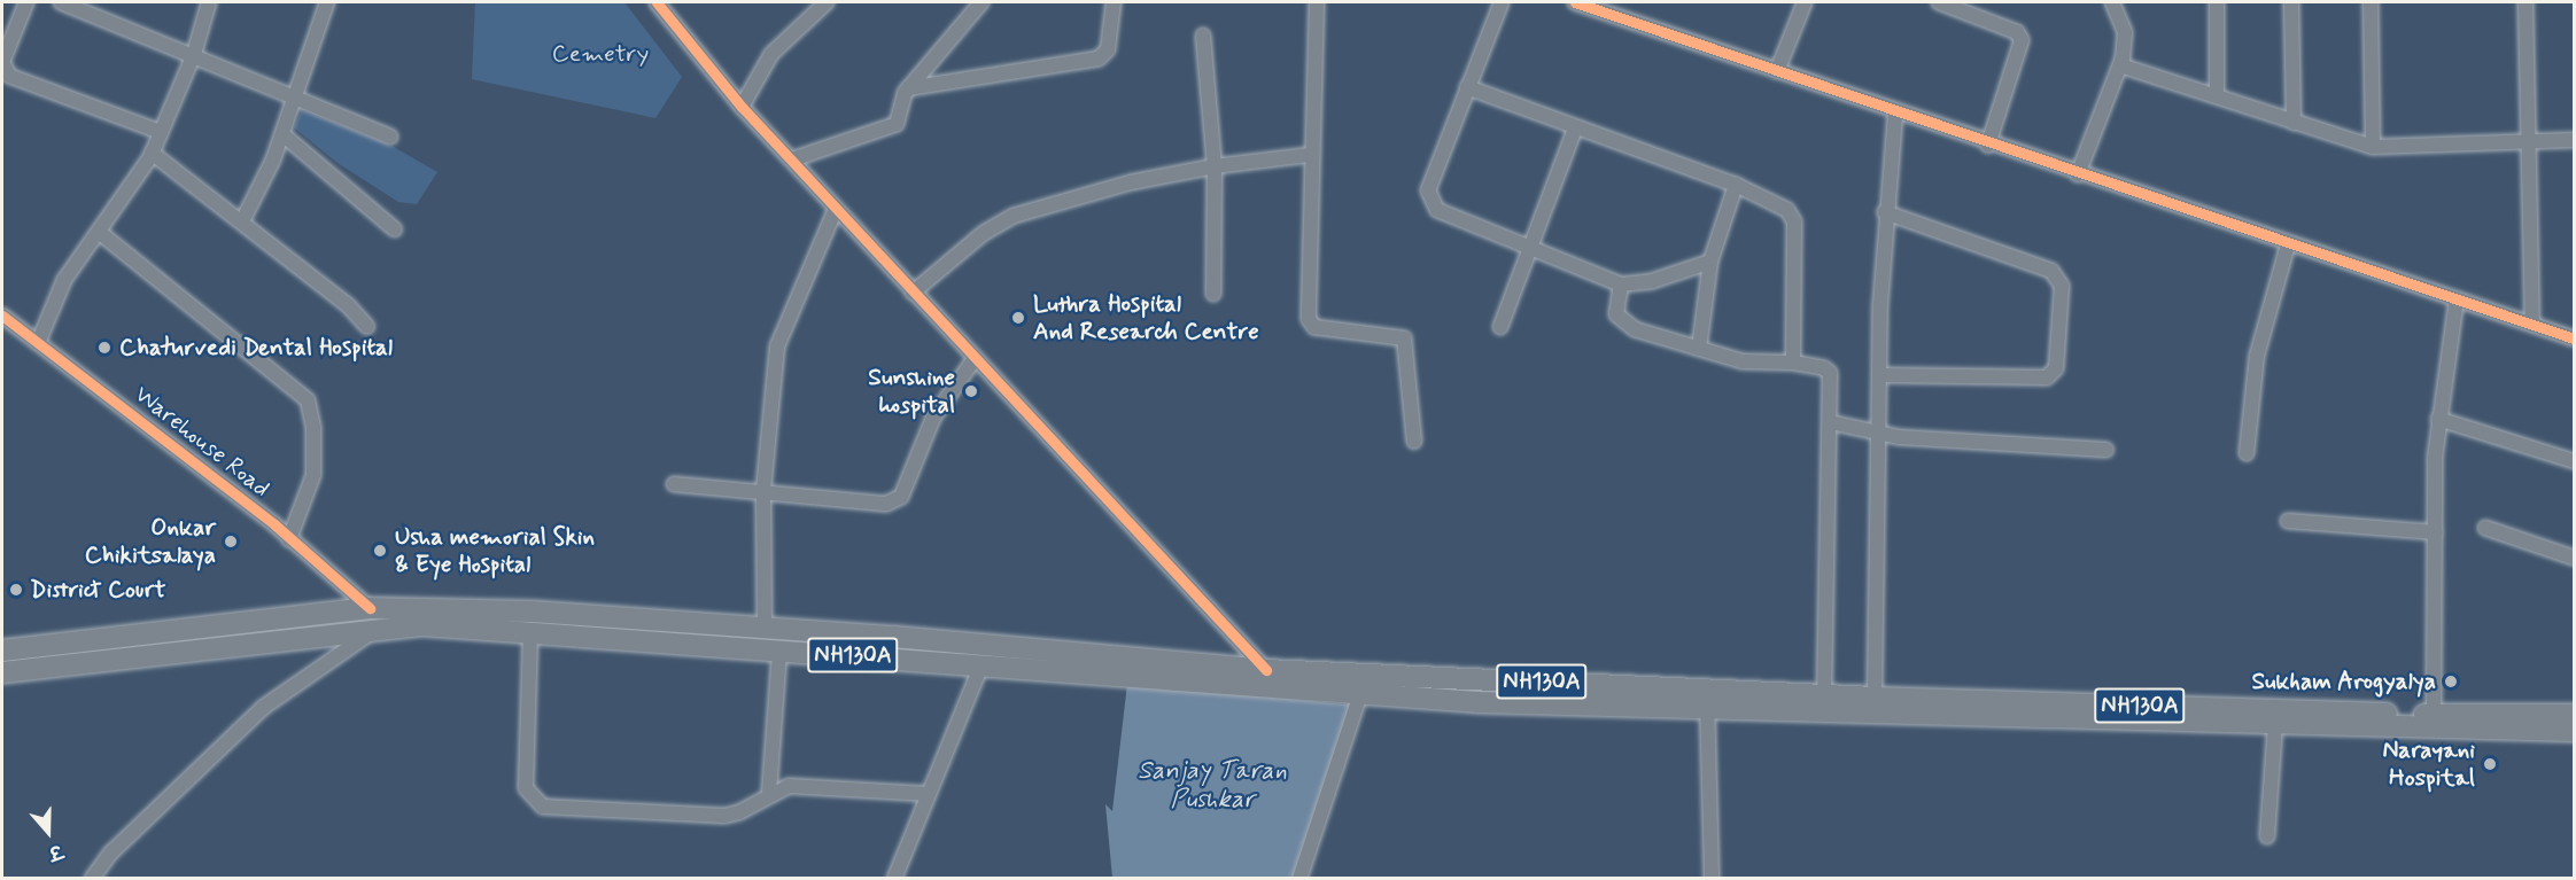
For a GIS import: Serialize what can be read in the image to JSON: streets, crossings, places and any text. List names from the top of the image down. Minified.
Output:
{"streets":{"highway":["NH130A"],"street":["Warehouse Road"]},"crossings":[["Warehouse Road","NH130A"]],"water":["Sanjay Taran Pushkar"],"parks":["Cemetry"],"places":["Luthra Hospital And Research Centre","Chaturvedi Dental Hospital","Sunshine hospital","Onkar Chikitsalaya","Usha memorial Skin & Eye Hospital","District Court","Sukham Arogyalya","Narayani Hospital"],"north":"bottom"}
